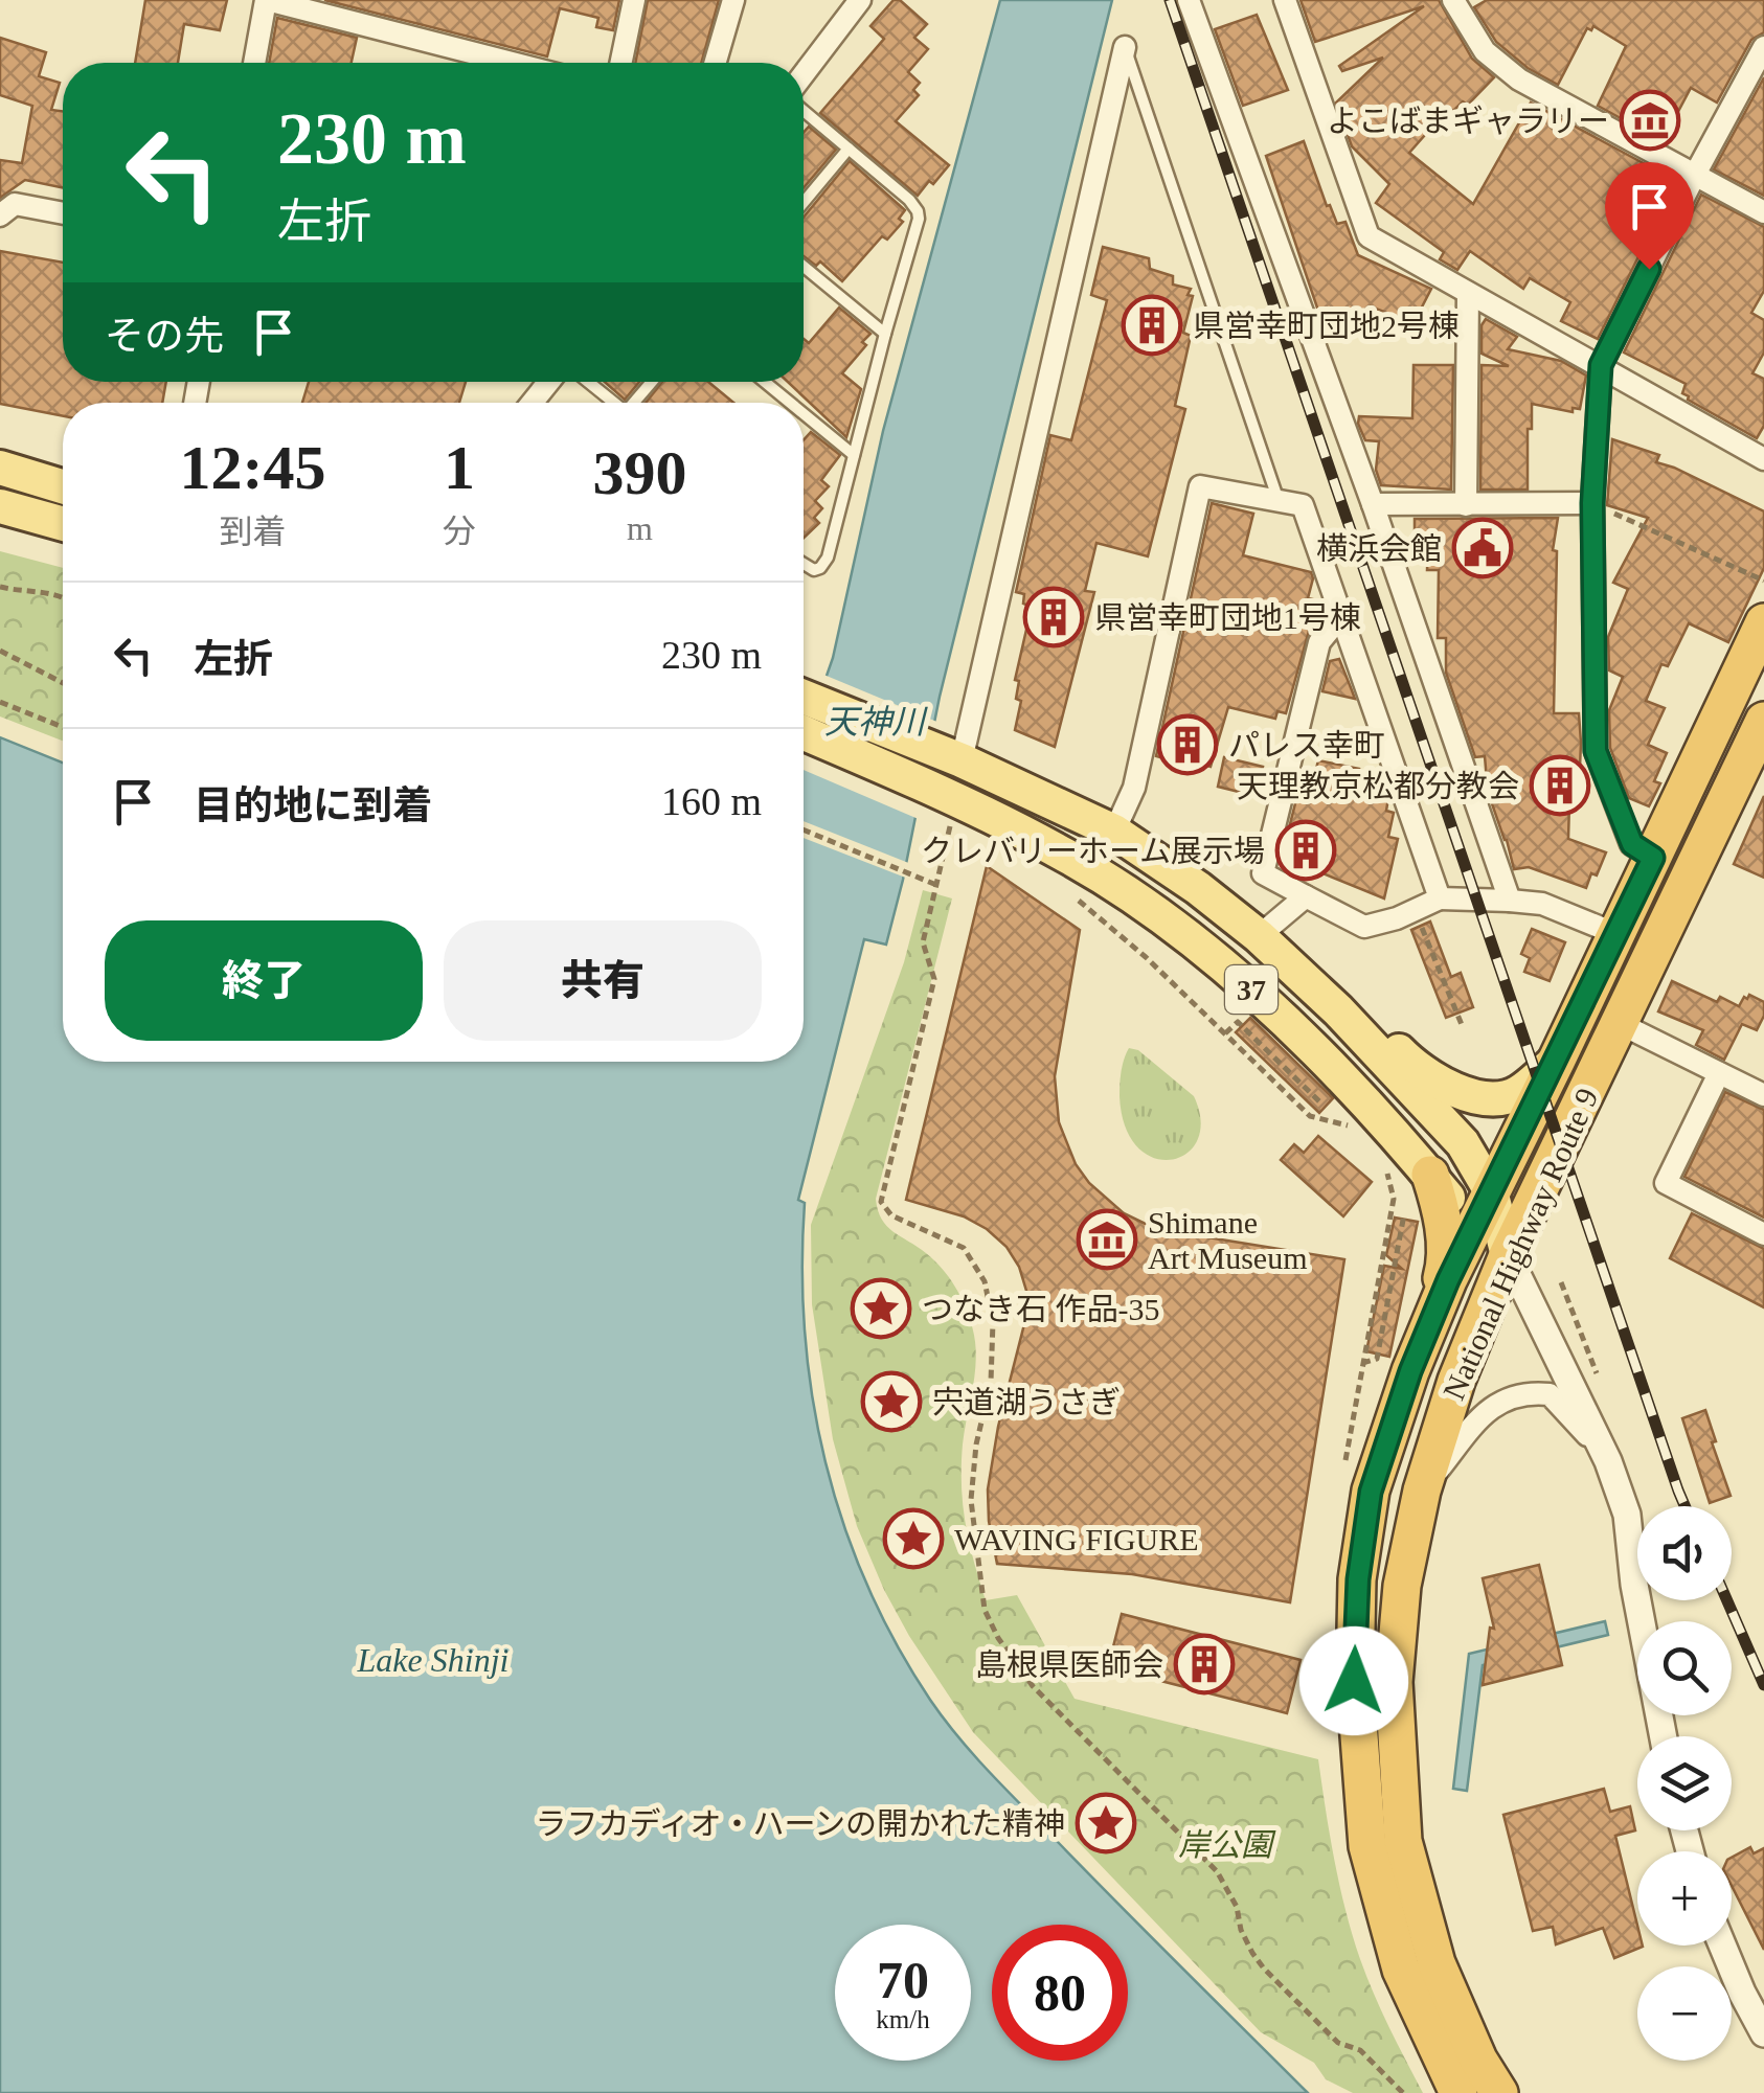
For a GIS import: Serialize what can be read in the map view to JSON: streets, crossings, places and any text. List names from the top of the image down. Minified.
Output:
{"streets":{"highway":["National Highway Route 9"],"main road":["37"]},"crossings":[["37","National Highway Route 9"]],"water":["天神川","Lake Shinji"],"parks":["岸公園"],"places":{"museum":["よこばまギャラリー","Shimane Art Museum"],"building":["県営幸町団地2号棟","県営幸町団地1号棟","パレス幸町","天理教京松都分教会","クレバリーホーム展示場","島根県医師会"],"public building":["横浜会館"],"place":["つなき石 作品-35","宍道湖うさぎ","WAVING FIGURE","ラフカディオ・ハーンの開かれた精神"]},"page":{"turn":["230 m","左折"],"then":"その先","eta":["12:45","到着","1","分","390","m"],"list":[{"name":"左折","value":"230 m"},{"name":"目的地に到着","value":"160 m"}],"buttons":["終了","共有"],"map_buttons":["+","−"],"speed":"70 km/h","limit":"80"}}
